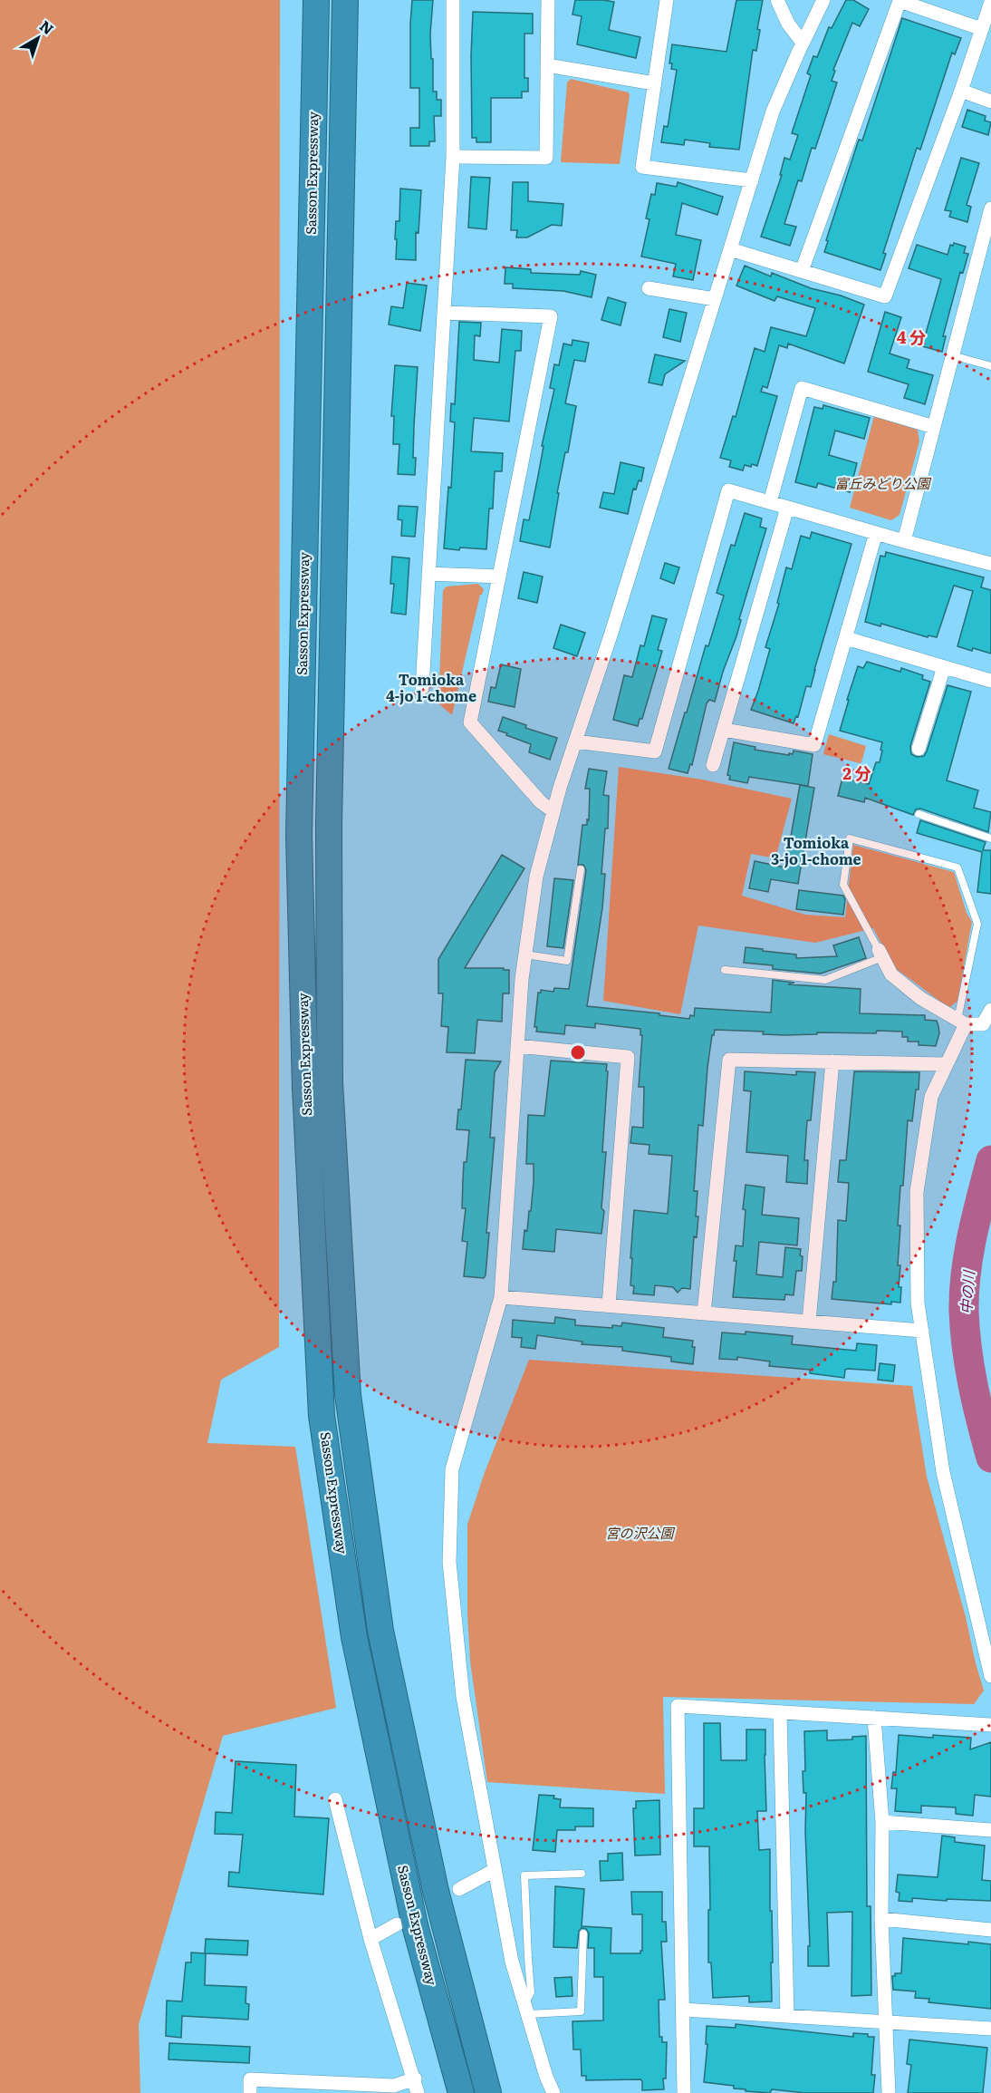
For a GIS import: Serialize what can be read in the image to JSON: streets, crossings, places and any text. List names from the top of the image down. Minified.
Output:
{"streets":{"highway":["Sasson Expressway"]},"districts":["Tomioka 4-jo 1-chome","Tomioka 3-jo 1-chome"],"water":["中の川"],"parks":["富丘みどり公園","宮の沢公園"],"north":"top right","rings":["4 分","2 分"]}
